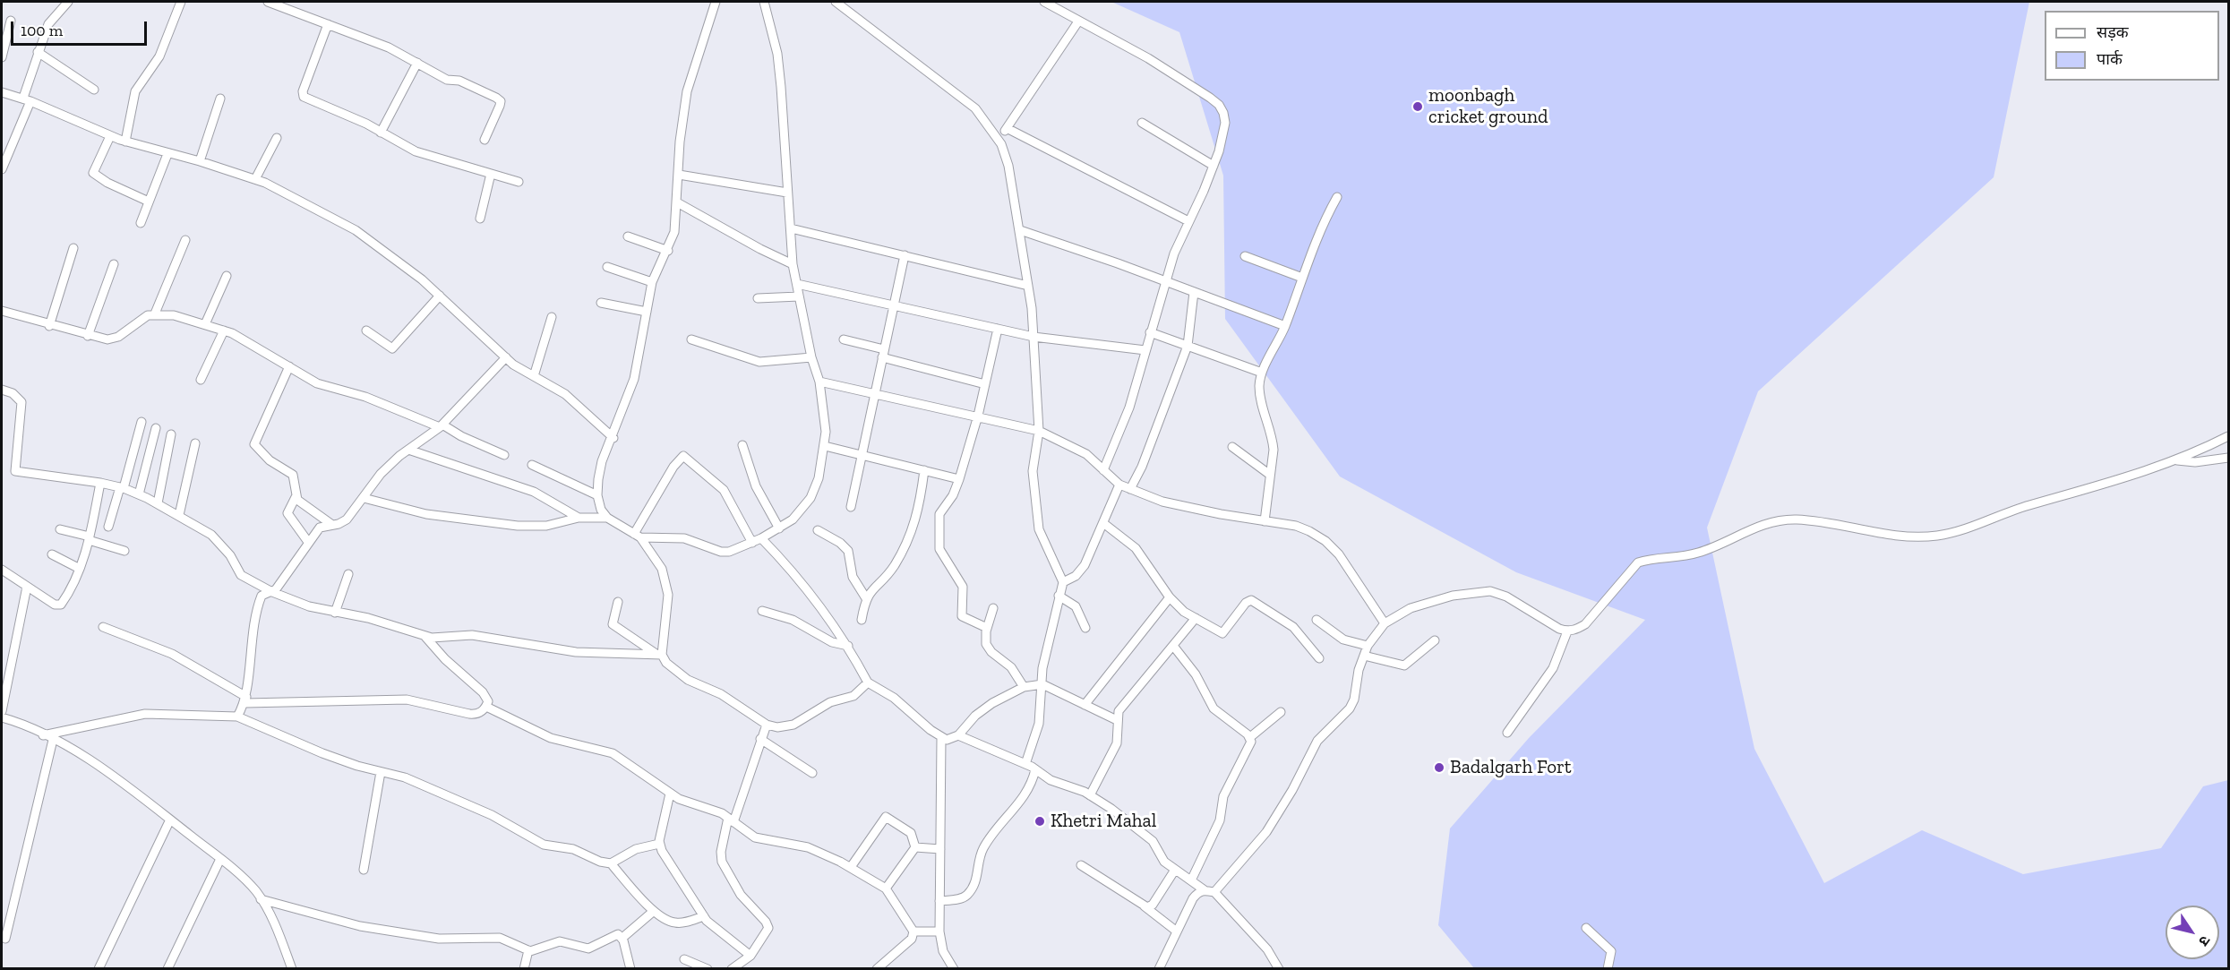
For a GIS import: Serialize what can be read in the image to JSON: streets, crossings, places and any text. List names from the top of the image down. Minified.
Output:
{"places":["moonbagh cricket ground","Badalgarh Fort","Khetri Mahal"],"legend":["सड़क","पार्क"],"scale_bar":"100 m","north":"bottom right"}
